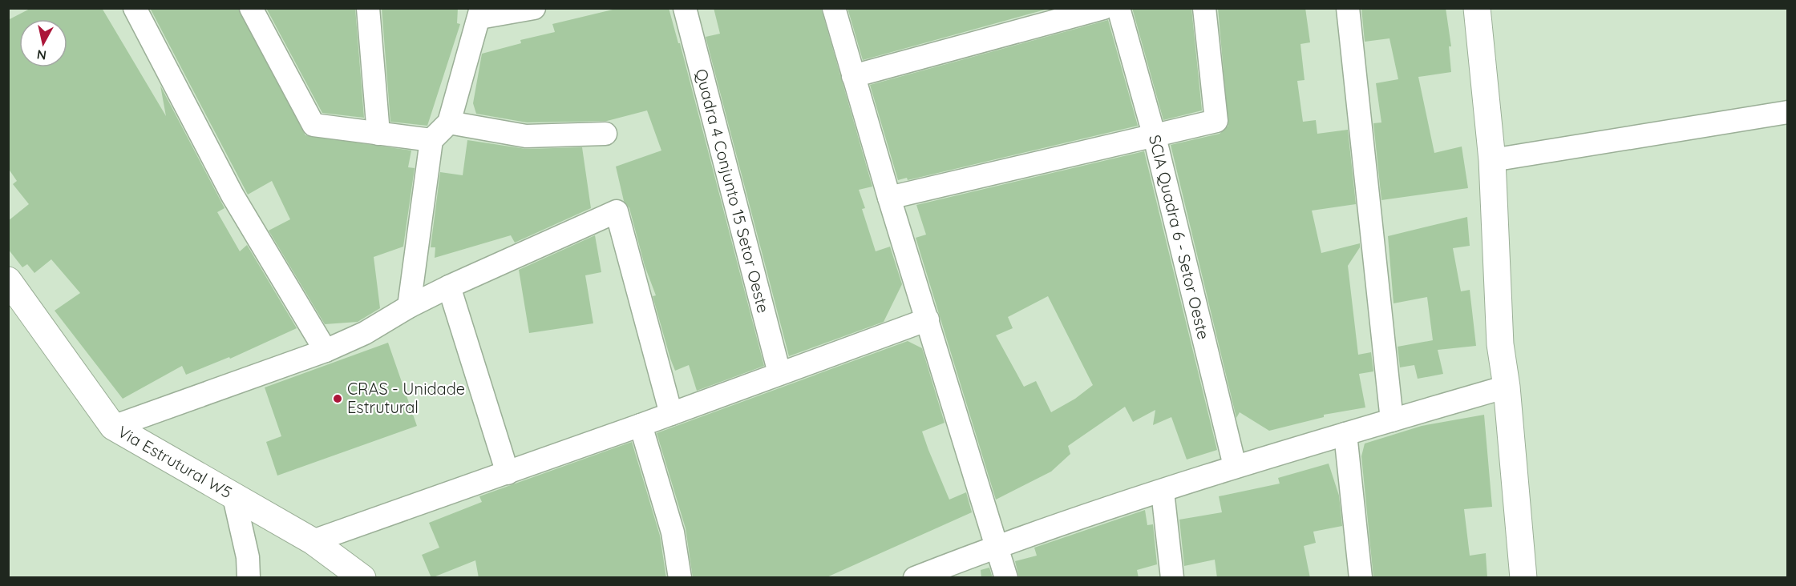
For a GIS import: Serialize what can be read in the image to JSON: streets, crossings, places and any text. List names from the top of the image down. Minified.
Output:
{"streets":{"street":["Quadra 4 Conjunto 15 Setor Oeste","SCIA Quadra 6 - Setor Oeste","Via Estrutural W5"]},"places":["CRAS - Unidade Estrutural"],"north":"bottom"}
